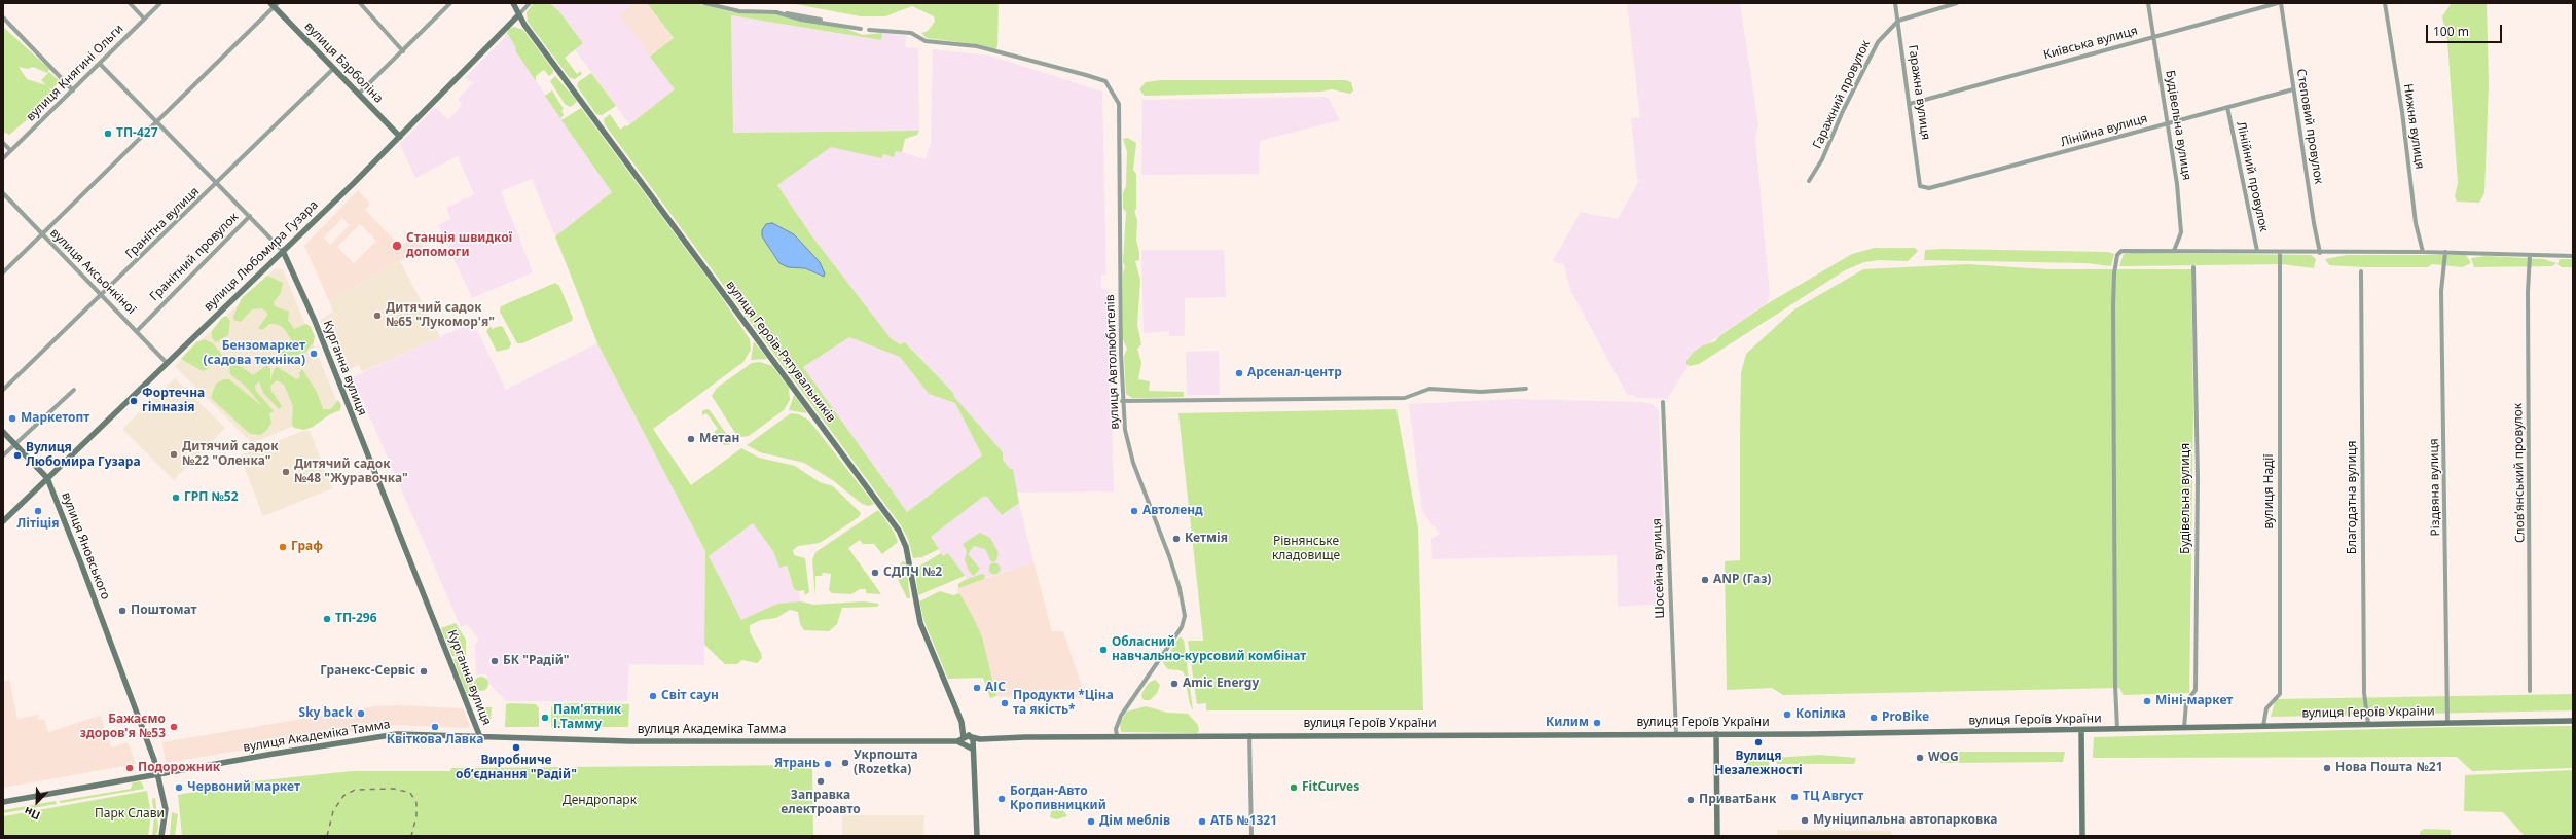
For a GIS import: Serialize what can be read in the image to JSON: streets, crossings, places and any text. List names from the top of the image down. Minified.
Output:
{"streets":{"main road":["вулиця Барболіна","вулиця Любомира Гузара","вулиця Героїв-Рятувальників","Курганна вулиця","вулиця Яновського","вулиця Героїв України","вулиця Академіка Тамма"],"street":["Київська вулиця","вулиця Княгині Ольги","Гаражна вулиця","Гаражний провулок","Будівельна вулиця","Степовий провулок","Нижня вулиця","Лінійна вулиця","Лінійний провулок","Гранітна вулиця","Гранітний провулок","вулиця Аксьонкіної","вулиця Автолюбителів","Словʼянський провулок","Різдвяна вулиця","вулиця Надії","Благодатна вулиця","Шосейна вулиця"]},"crossings":[["Київська вулиця","Гаражна вулиця"],["Київська вулиця","Будівельна вулиця"],["Київська вулиця","Степовий провулок"],["вулиця Барболіна","Гранітна вулиця"],["вулиця Барболіна","вулиця Любомира Гузара"],["вулиця Княгині Ольги","Курганна вулиця"],["Гаражна вулиця","Гаражний провулок"],["Гаражна вулиця","Лінійна вулиця"],["Будівельна вулиця","Лінійна вулиця"],["Будівельна вулиця","вулиця Героїв України"],["Степовий провулок","Лінійна вулиця"],["Лінійна вулиця","Лінійний провулок"],["Гранітна вулиця","вулиця Аксьонкіної"],["Гранітна вулиця","Курганна вулиця"],["вулиця Любомира Гузара","вулиця Аксьонкіної"],["вулиця Любомира Гузара","вулиця Героїв-Рятувальників"],["вулиця Любомира Гузара","Курганна вулиця"],["вулиця Любомира Гузара","вулиця Яновського"],["Гранітний провулок","вулиця Аксьонкіної"],["Гранітний провулок","Курганна вулиця"],["вулиця Героїв-Рятувальників","вулиця Героїв України"],["вулиця Героїв-Рятувальників","вулиця Академіка Тамма"],["вулиця Автолюбителів","вулиця Героїв України"],["Курганна вулиця","вулиця Академіка Тамма"],["Різдвяна вулиця","вулиця Героїв України"],["вулиця Надії","вулиця Героїв України"],["Благодатна вулиця","вулиця Героїв України"],["вулиця Яновського","вулиця Академіка Тамма"],["Шосейна вулиця","вулиця Героїв України"],["вулиця Героїв України","вулиця Академіка Тамма"]],"parks":["Рівнянське кладовище","Дендропарк","Парк Слави"],"places":["ТП-427","Станція швидкої допомоги","Дитячий садок №65 \"Лукомор'я\"","Бензомаркет (садова техніка)","Арсенал-центр","Фортечна гімназія","Маркетопт","Метан","Дитячий садок №22 \"Оленка\"","Вулиця Любомира Гузара","Дитячий садок №48 \"Журавочка\"","ГРП №52","Літіція","Автоленд","Кетмія","Граф","СДПЧ №2","ANP (Газ)","Поштомат","ТП-296","Обласний навчально-курсовий комбінат","БК \"Радій\"","Гранекс-Сервіс","Amic Energy","АІС","Світ саун","Міні-маркет","Продукти *Ціна та якість*","Sky back","Копілка","Пам'ятник І.Тамму","ProBike","Килим","Бажаємо здоров'я №53","Квіткова Лавка","Вулиця Незалежності","Виробниче об’єднання \"Радій\"","WOG","Укрпошта (Rozetka)","Ятрань","Подорожник","Нова Пошта №21","Заправка електроавто","Червоний маркет","FitCurves","ТЦ Август","Богдан-Авто Кропивницкий","ПриватБанк","Муніципальна автопарковка","Дім меблів","АТБ №1321"],"scale_bar":"100 m","north":"bottom left"}
